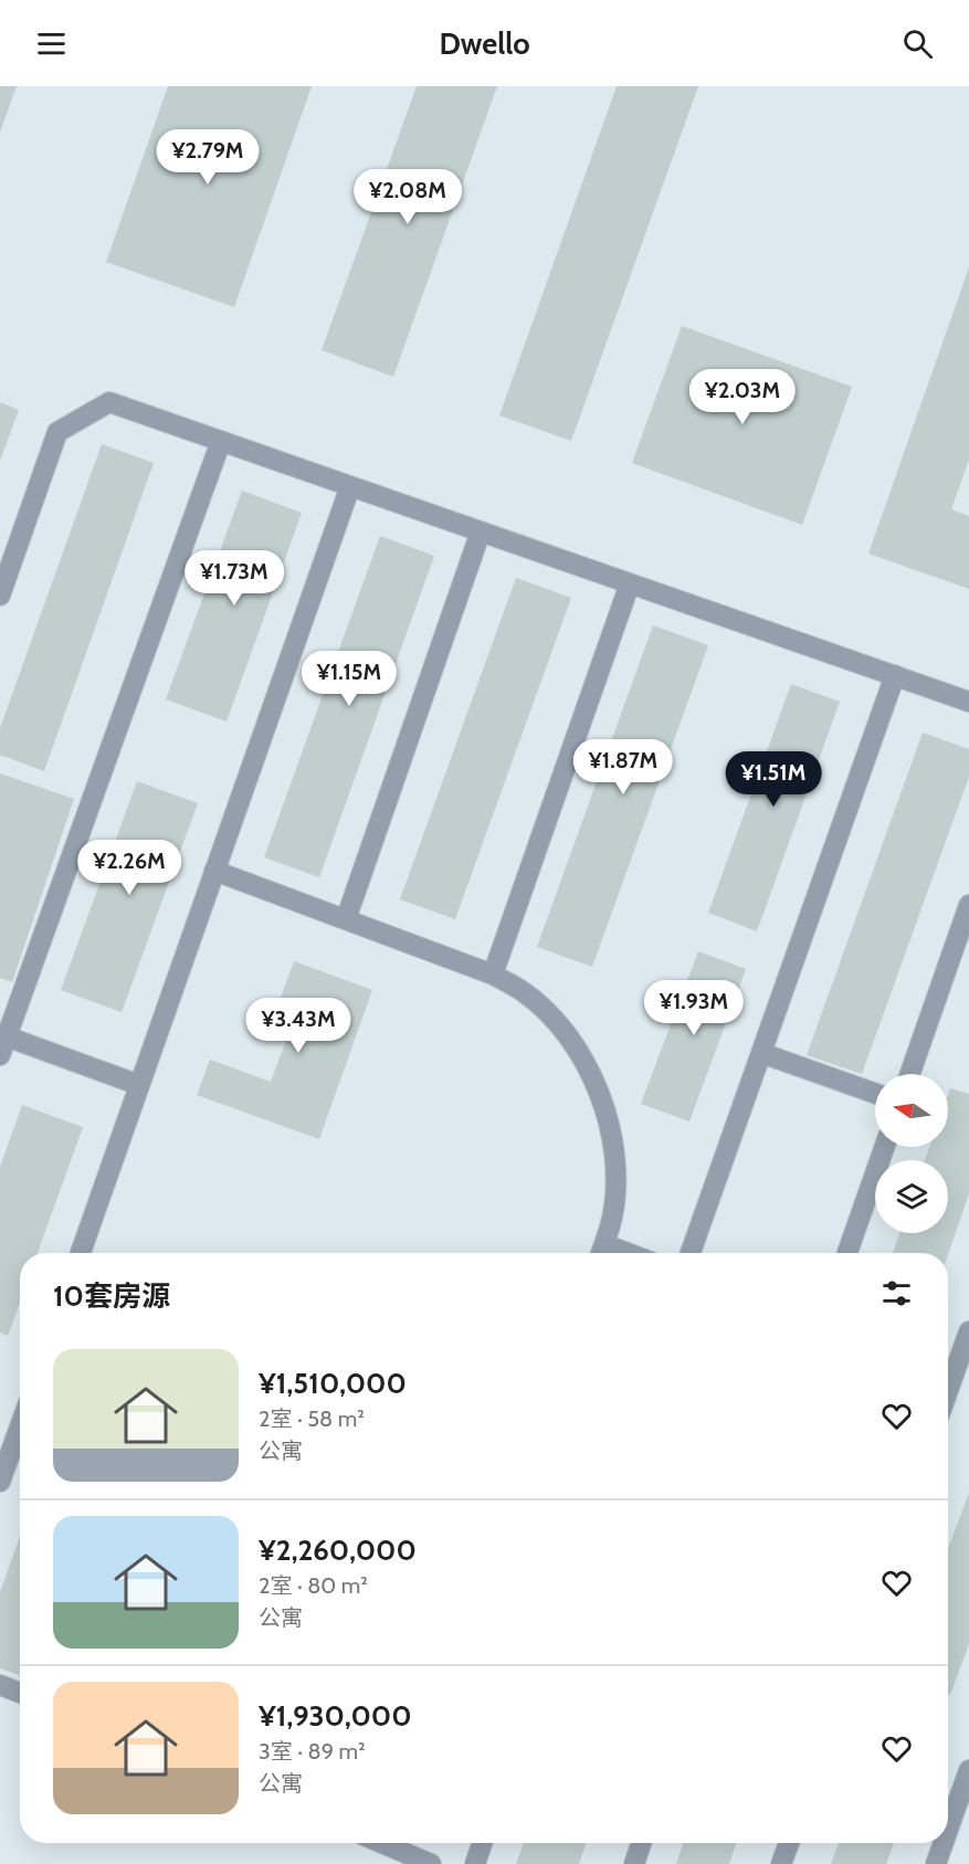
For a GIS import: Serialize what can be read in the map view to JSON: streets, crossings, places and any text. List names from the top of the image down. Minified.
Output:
{"north":"left","page":{"header":"Dwello","price":["¥2.79M","¥2.08M","¥2.03M","¥1.73M","¥1.15M","¥1.87M","¥1.51M","¥2.26M","¥1.93M","¥3.43M"],"heading":"10套房源","list":[{"name":"¥1,510,000","note":"2室 · 58 m² · 公寓"},{"name":"¥2,260,000","note":"2室 · 80 m² · 公寓"},{"name":"¥1,930,000","note":"3室 · 89 m² · 公寓"}]}}
